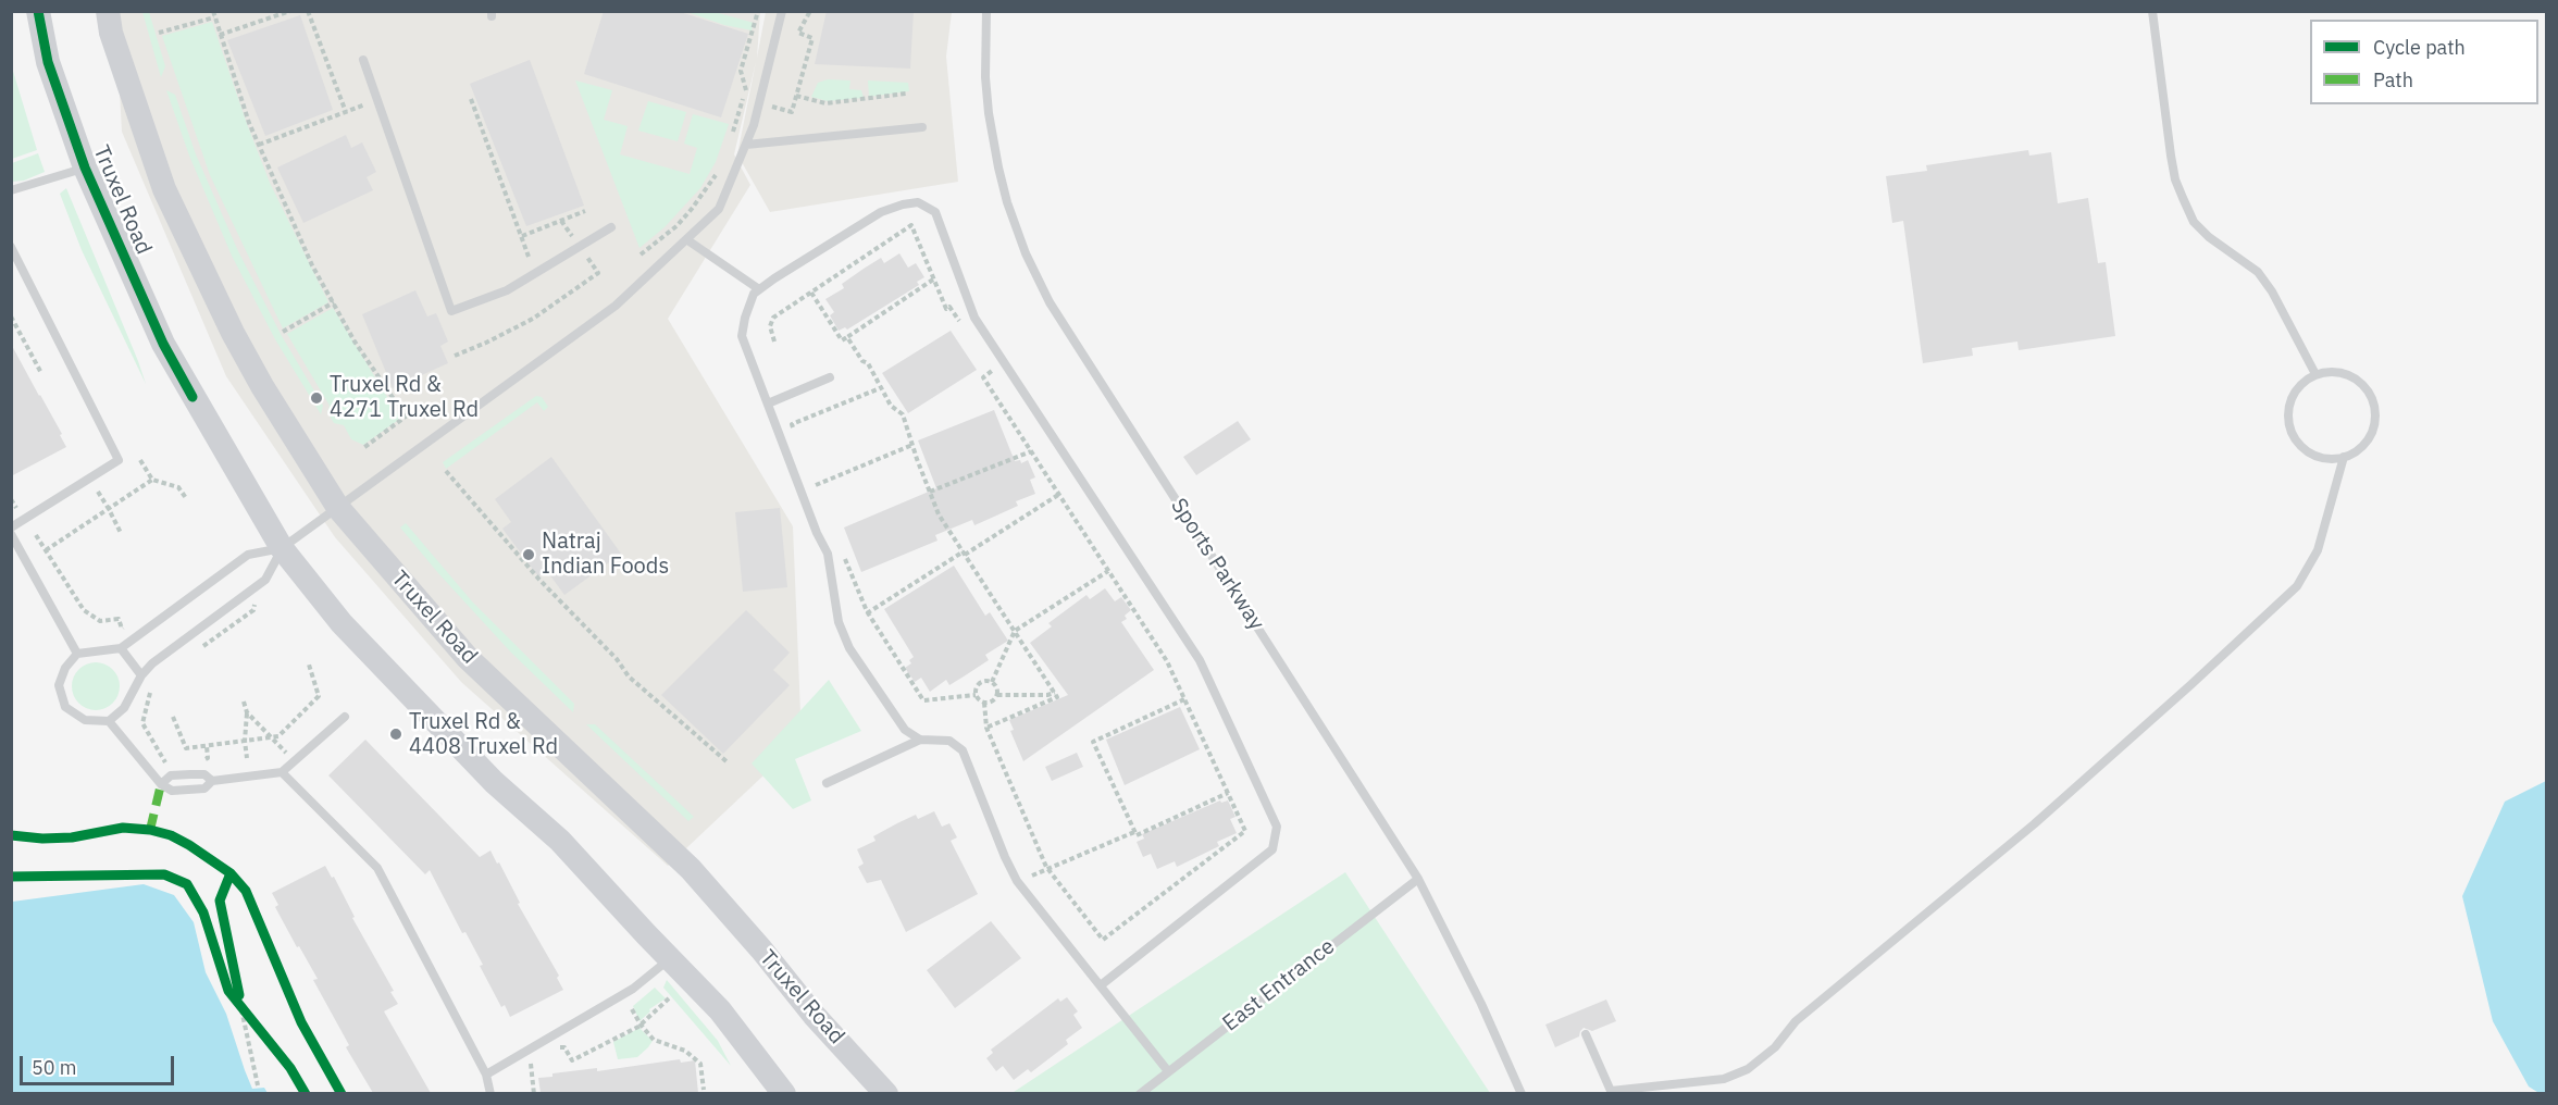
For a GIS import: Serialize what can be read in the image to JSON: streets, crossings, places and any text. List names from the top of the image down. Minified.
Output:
{"streets":{"main road":["Truxel Road"],"lane":["Sports Parkway","East Entrance"]},"crossings":[["Sports Parkway","East Entrance"]],"places":["Truxel Rd & 4271 Truxel Rd","Natraj Indian Foods","Truxel Rd & 4408 Truxel Rd"],"legend":["Cycle path","Path"],"scale_bar":"50 m"}
